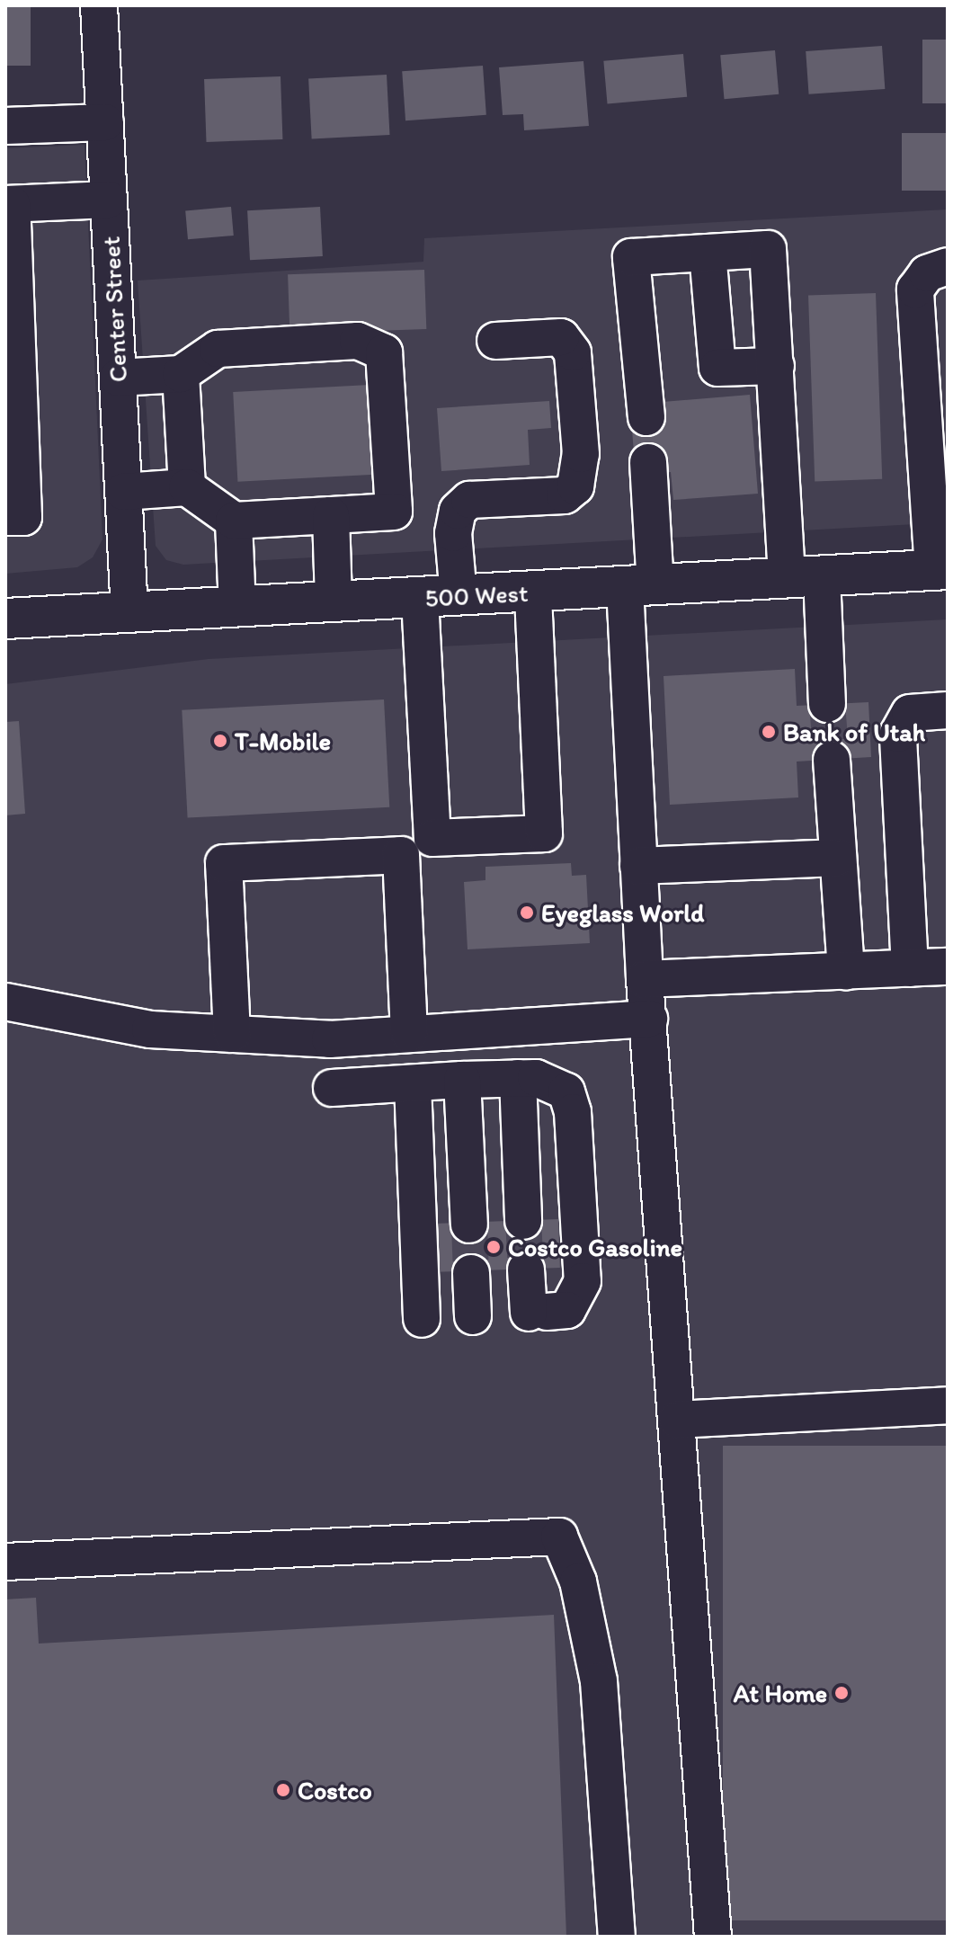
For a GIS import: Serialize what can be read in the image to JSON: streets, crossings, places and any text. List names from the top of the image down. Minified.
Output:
{"streets":{"main road":["500 West"],"street":["Center Street"]},"crossings":[["Center Street","500 West"]],"places":["Bank of Utah","T-Mobile","Eyeglass World","Costco Gasoline","At Home","Costco"]}
